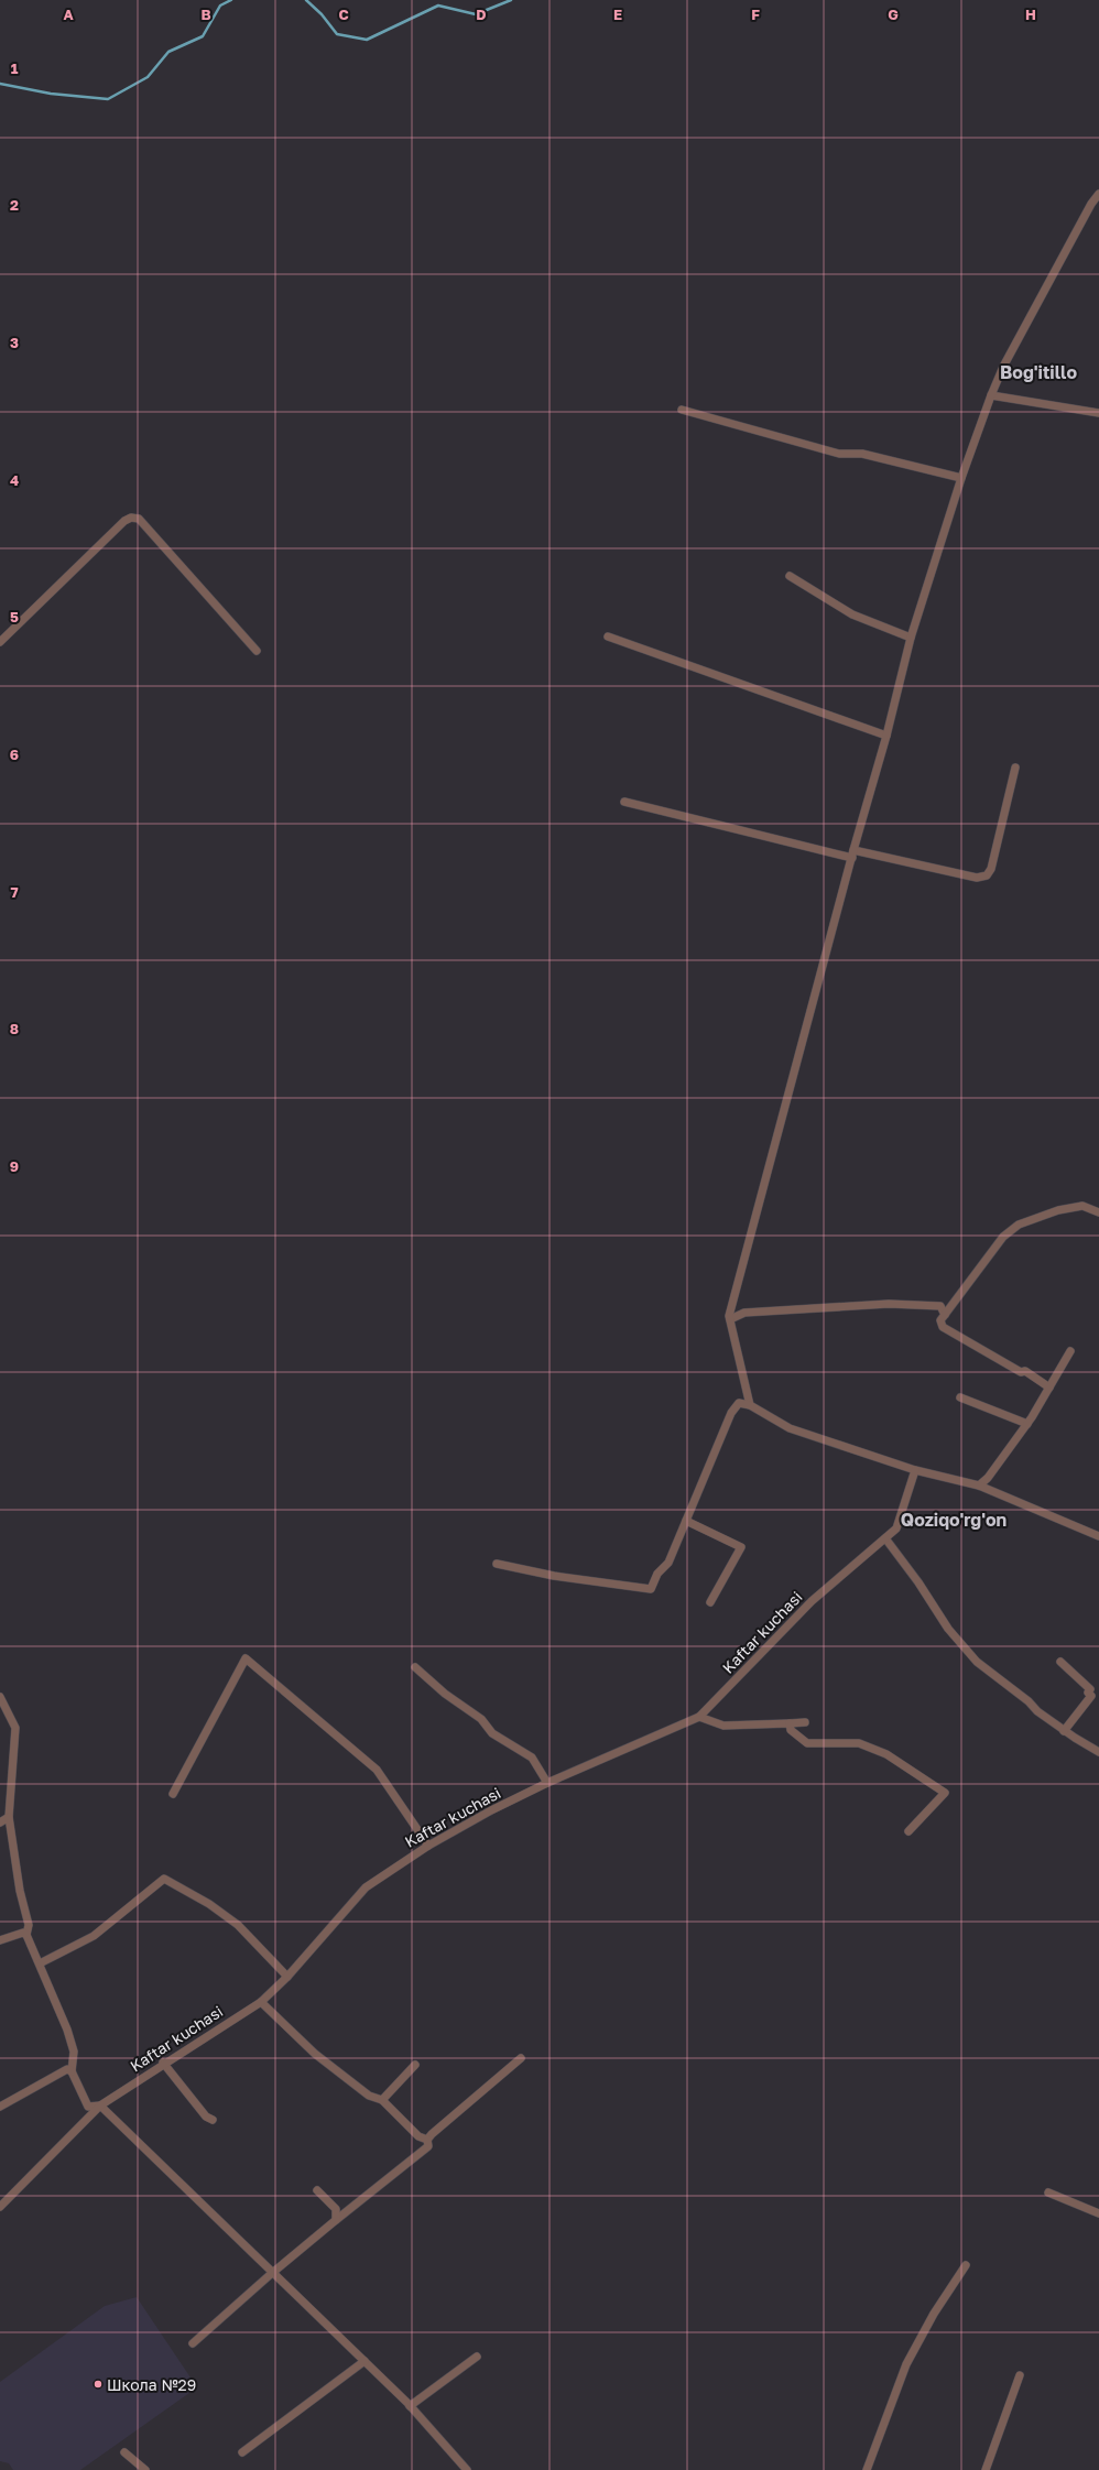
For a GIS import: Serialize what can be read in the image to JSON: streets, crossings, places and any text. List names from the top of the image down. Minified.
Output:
{"streets":{"street":["Kaftar kuchasi"]},"districts":["Bog'itillo","Qoziqo'rg'on"],"places":["Школа №29"],"grid":{"columns":["A","B","C","D","E","F","G","H"],"rows":["1","2","3","4","5","6","7","8","9"]}}
